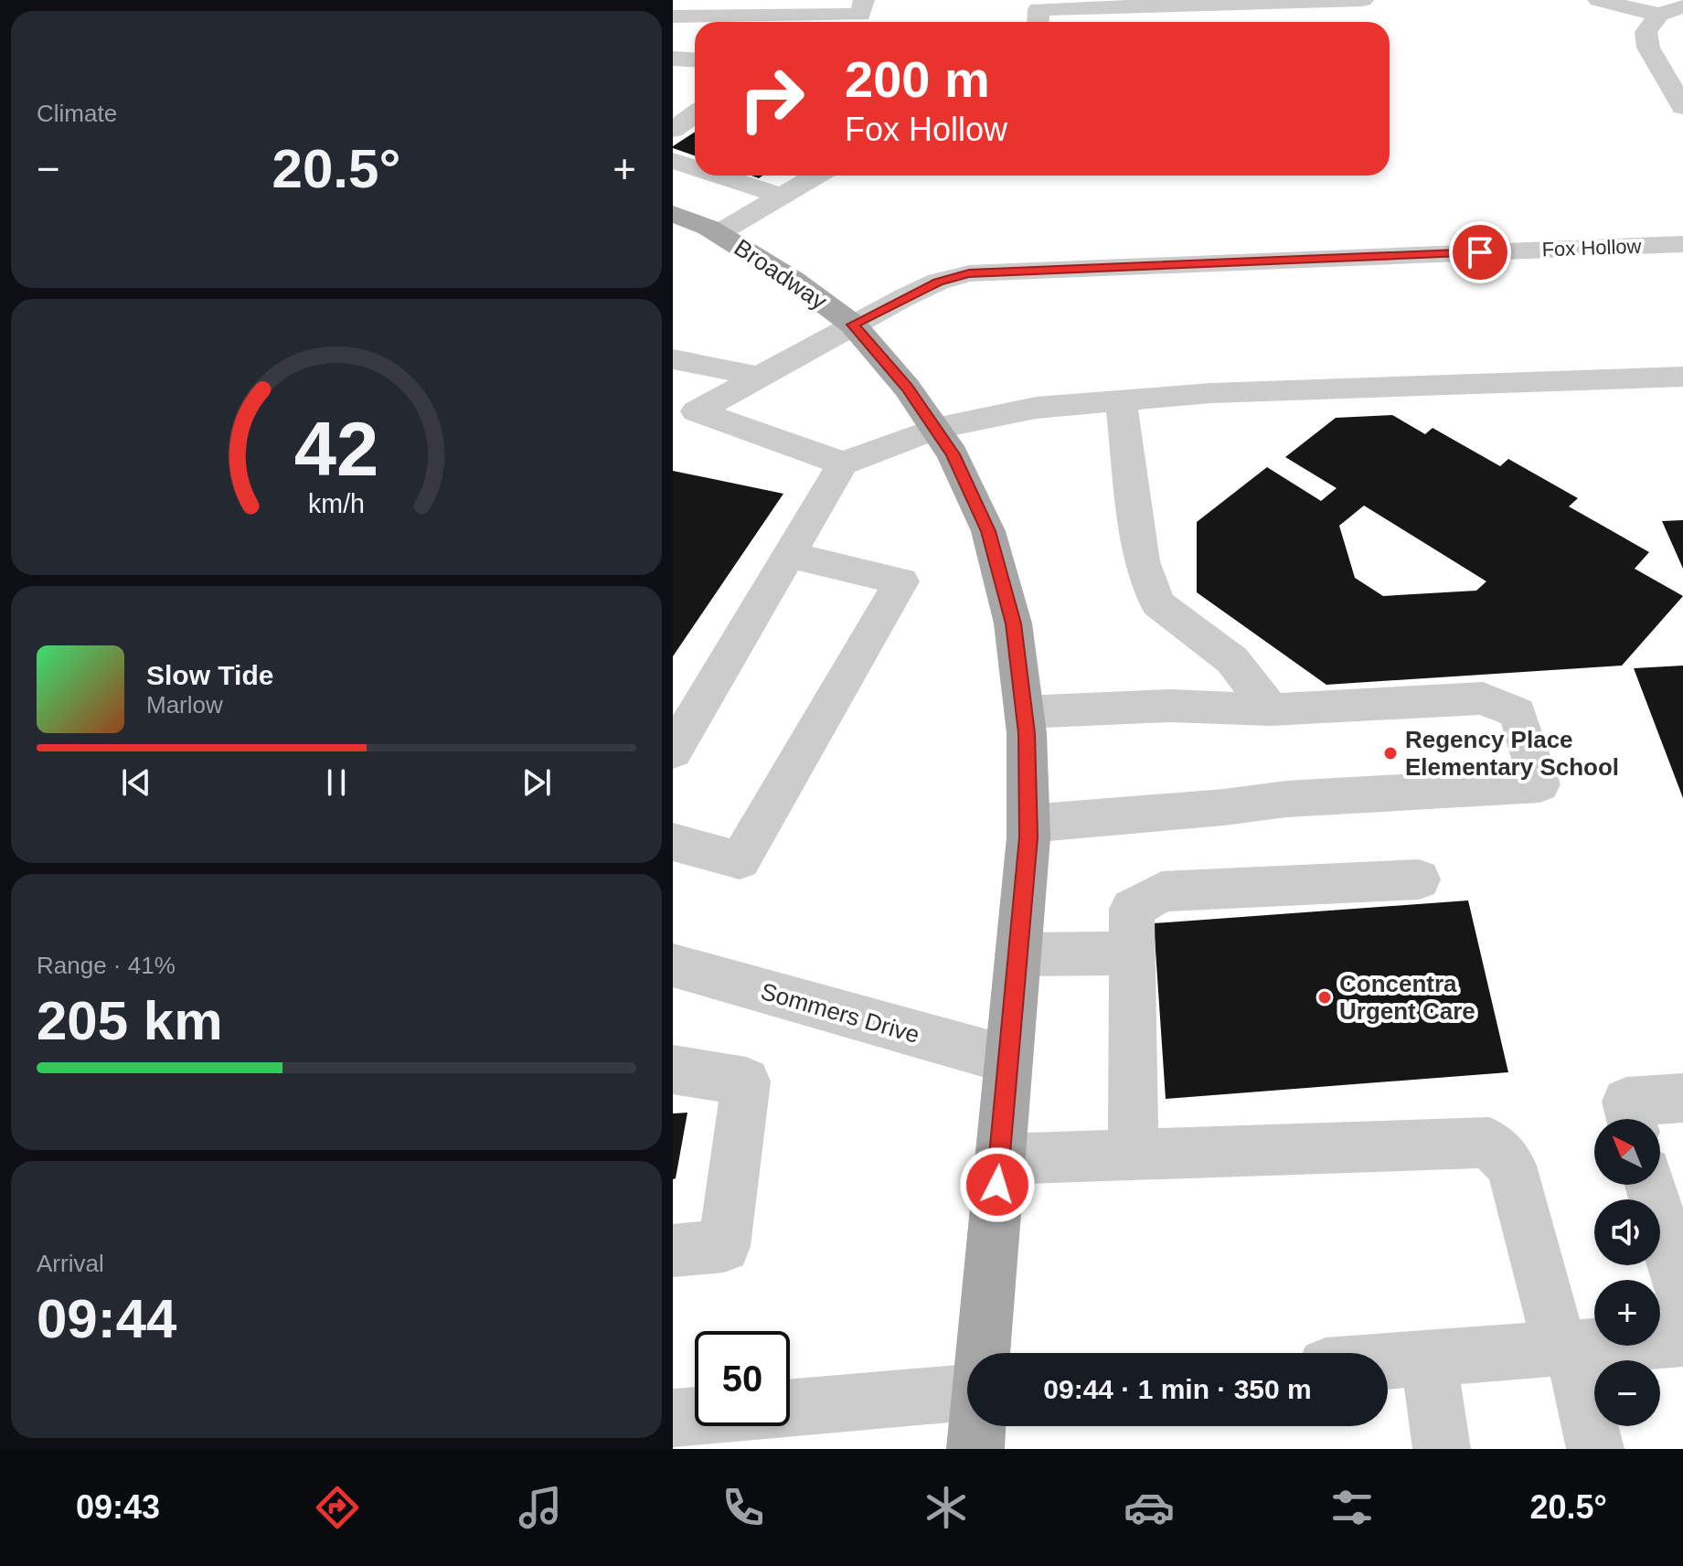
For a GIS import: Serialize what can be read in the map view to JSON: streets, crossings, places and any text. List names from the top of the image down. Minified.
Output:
{"streets":{"main road":["Broadway"],"street":["Fox Hollow","Sommers Drive"]},"crossings":[["Fox Hollow","Broadway"],["Broadway","Sommers Drive"]],"places":["Regency Place Elementary School","Concentra Urgent Care"],"north":"top left","page":{"tile":["Climate",["Range · 41%","205 km"],["Arrival","09:44"]],"turn":["200 m","Fox Hollow"],"heat":["−","20.5°","+"],"song":["Slow Tide","Marlow"],"map_buttons":["+","−"],"limit":"50","trip":"09:44 · 1 min · 350 m","tabs":["09:43","20.5°"],"gauge":["42","km/h"]}}
